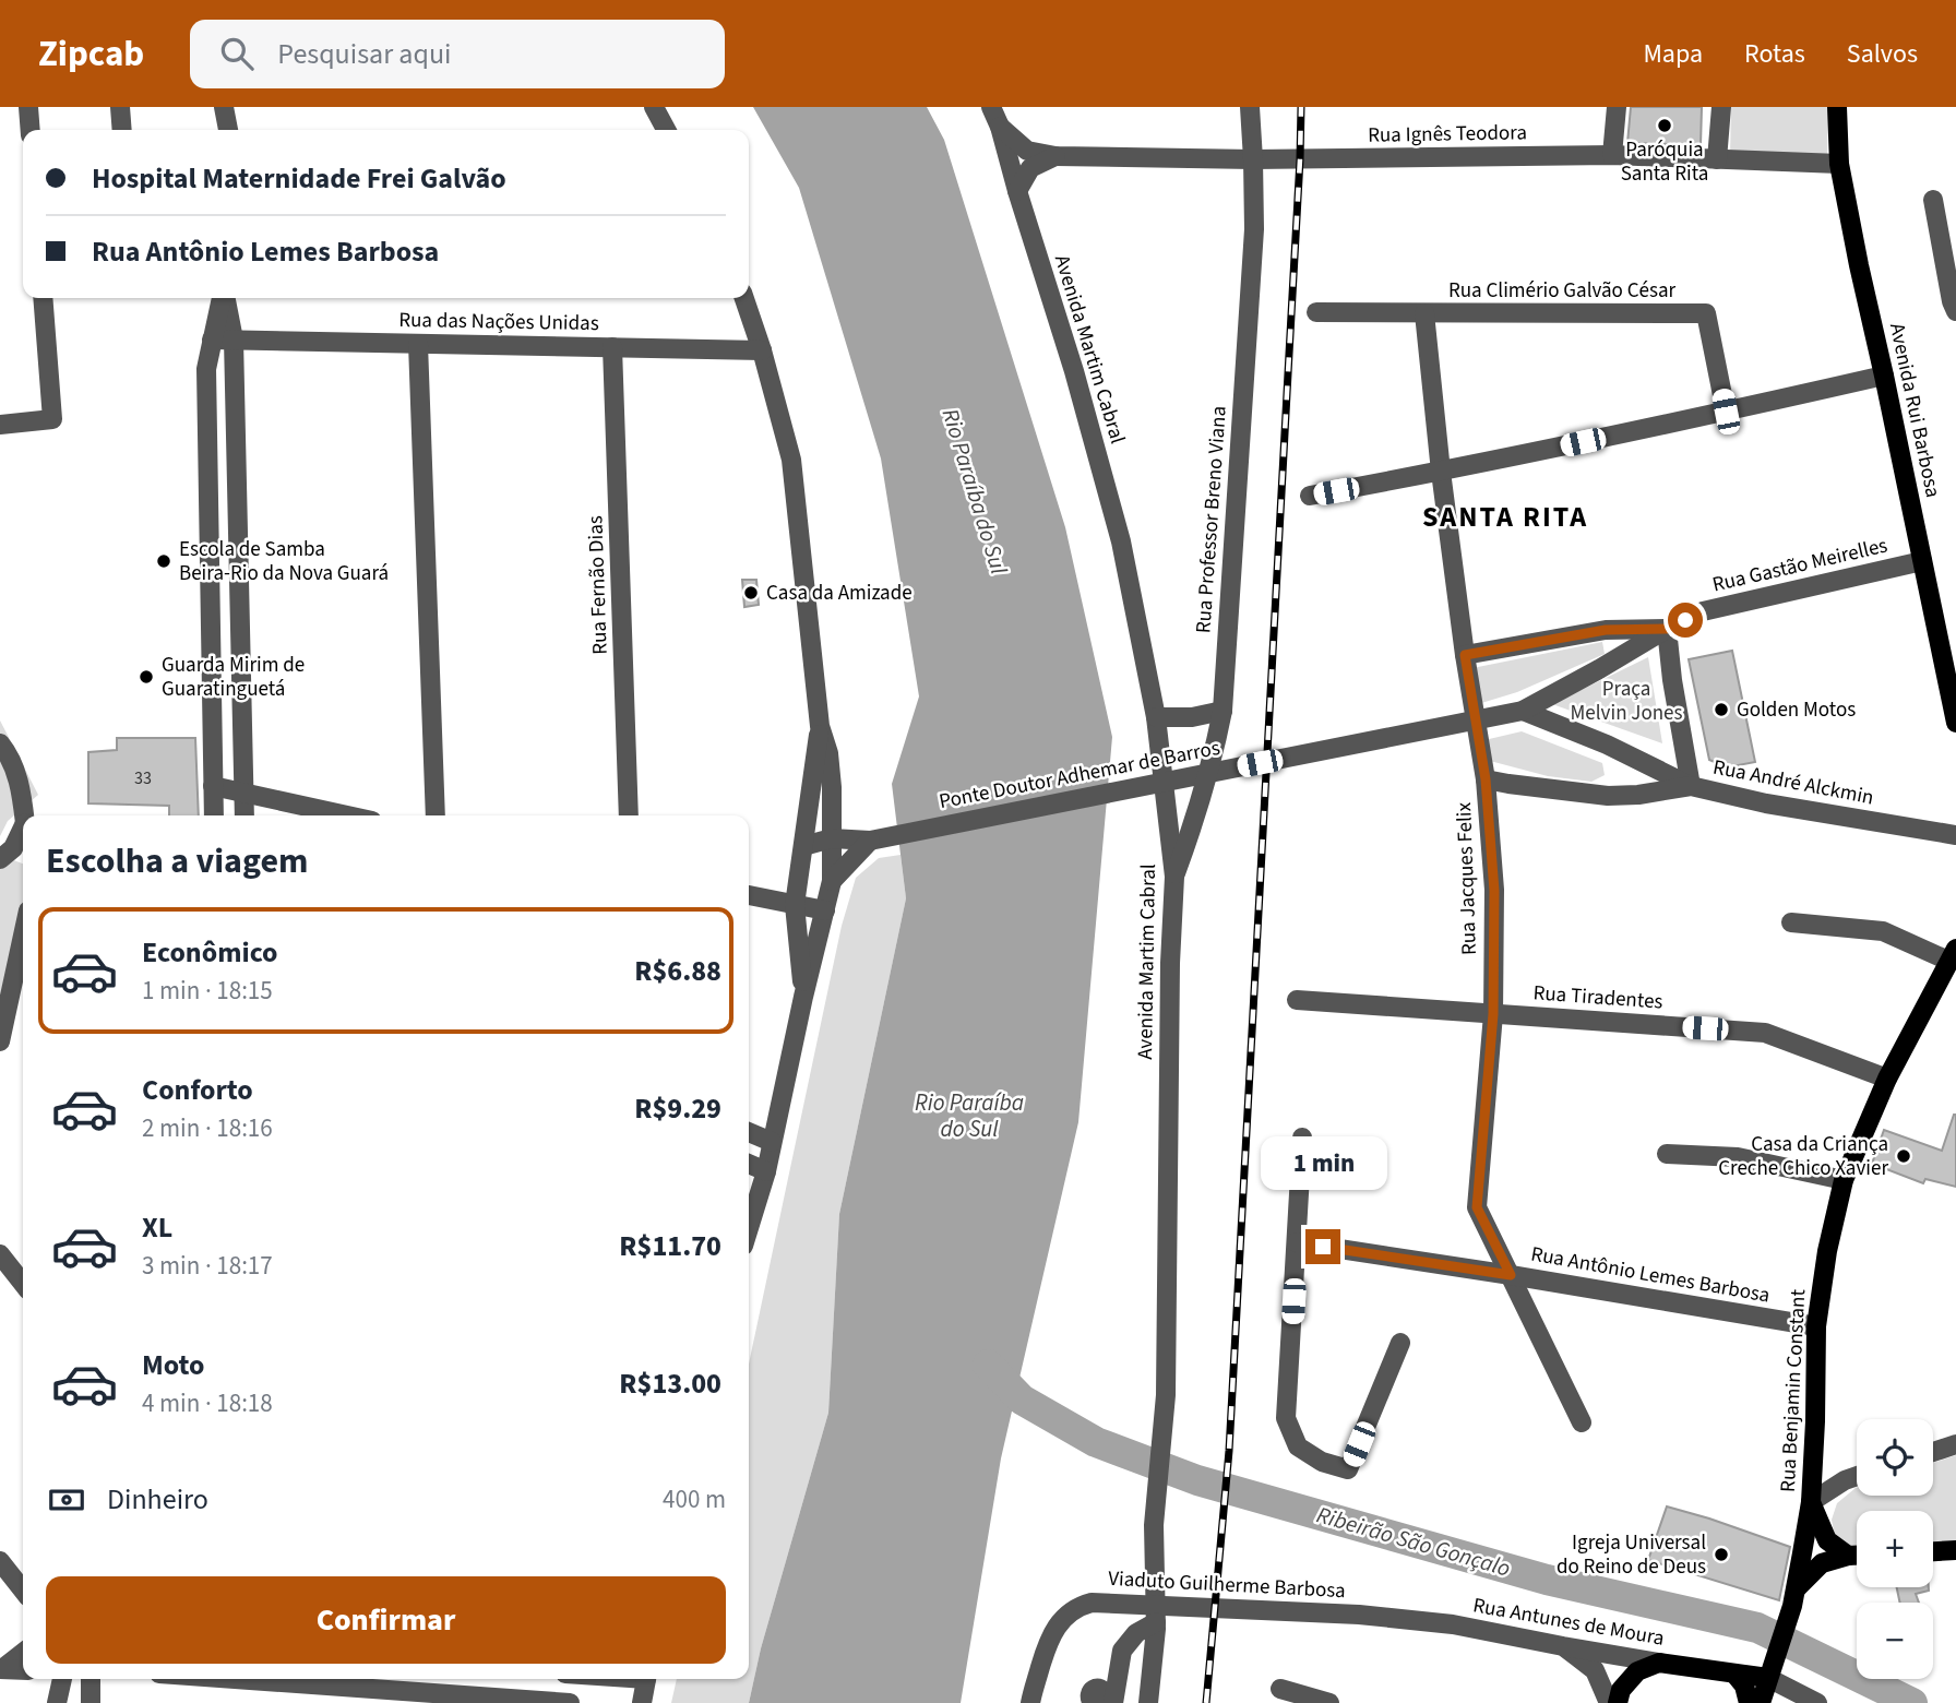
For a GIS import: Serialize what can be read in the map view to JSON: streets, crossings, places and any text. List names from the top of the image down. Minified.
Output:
{"streets":{"main road":["Avenida Rui Barbosa","Rua Benjamin Constant","Rua Antunes de Moura"],"street":["Rua Ignês Teodora","Rua Climério Galvão César","Rua das Nações Unidas","Avenida Martim Cabral","Rua Professor Breno Viana","Rua Gastão Meirelles","Rua Fernão Dias","Ponte Doutor Adhemar de Barros","Rua André Alckmin","Rua Jacques Felix","Rua Tiradentes","Rua Antônio Lemes Barbosa","Viaduto Guilherme Barbosa"]},"crossings":[["Rua Ignês Teodora","Avenida Martim Cabral"],["Rua Ignês Teodora","Avenida Rui Barbosa"],["Rua Ignês Teodora","Rua Professor Breno Viana"],["Rua Climério Galvão César","Rua Jacques Felix"],["Rua das Nações Unidas","Rua Fernão Dias"],["Avenida Martim Cabral","Rua Professor Breno Viana"],["Avenida Rui Barbosa","Rua Gastão Meirelles"],["Rua Gastão Meirelles","Ponte Doutor Adhemar de Barros"],["Rua Gastão Meirelles","Rua Jacques Felix"],["Rua André Alckmin","Rua Jacques Felix"],["Rua Jacques Felix","Rua Tiradentes"],["Rua Jacques Felix","Rua Antônio Lemes Barbosa"],["Rua Tiradentes","Rua Benjamin Constant"],["Rua Antônio Lemes Barbosa","Rua Benjamin Constant"],["Rua Benjamin Constant","Rua Antunes de Moura"],["Viaduto Guilherme Barbosa","Rua Antunes de Moura"]],"districts":["SANTA RITA"],"water":["Rio Paraíba do Sul","Ribeirão São Gonçalo"],"parks":["Praça Melvin Jones"],"places":["Paróquia Santa Rita","Escola de Samba Beira-Rio da Nova Guará","Casa da Amizade","Guarda Mirim de Guaratinguetá","Golden Motos","Casa da Criança Creche Chico Xavier","Igreja Universal do Reino de Deus"],"house_numbers":["33"],"page":{"header":"Zipcab","search":"Pesquisar aqui","nav":["Mapa","Rotas","Salvos"],"banner":["Hospital Maternidade Frei Galvão","Rua Antônio Lemes Barbosa"],"heading":"Escolha a viagem","list":[{"name":"Econômico","note":"1 min · 18:15","value":"R$6.88"},{"name":"Conforto","note":"2 min · 18:16","value":"R$9.29"},{"name":"XL","note":"3 min · 18:17","value":"R$11.70"},{"name":"Moto","note":"4 min · 18:18","value":"R$13.00"}],"bubble":"1 min","map_buttons":["+","−"],"pay":["Dinheiro","400 m"],"buttons":"Confirmar"}}
